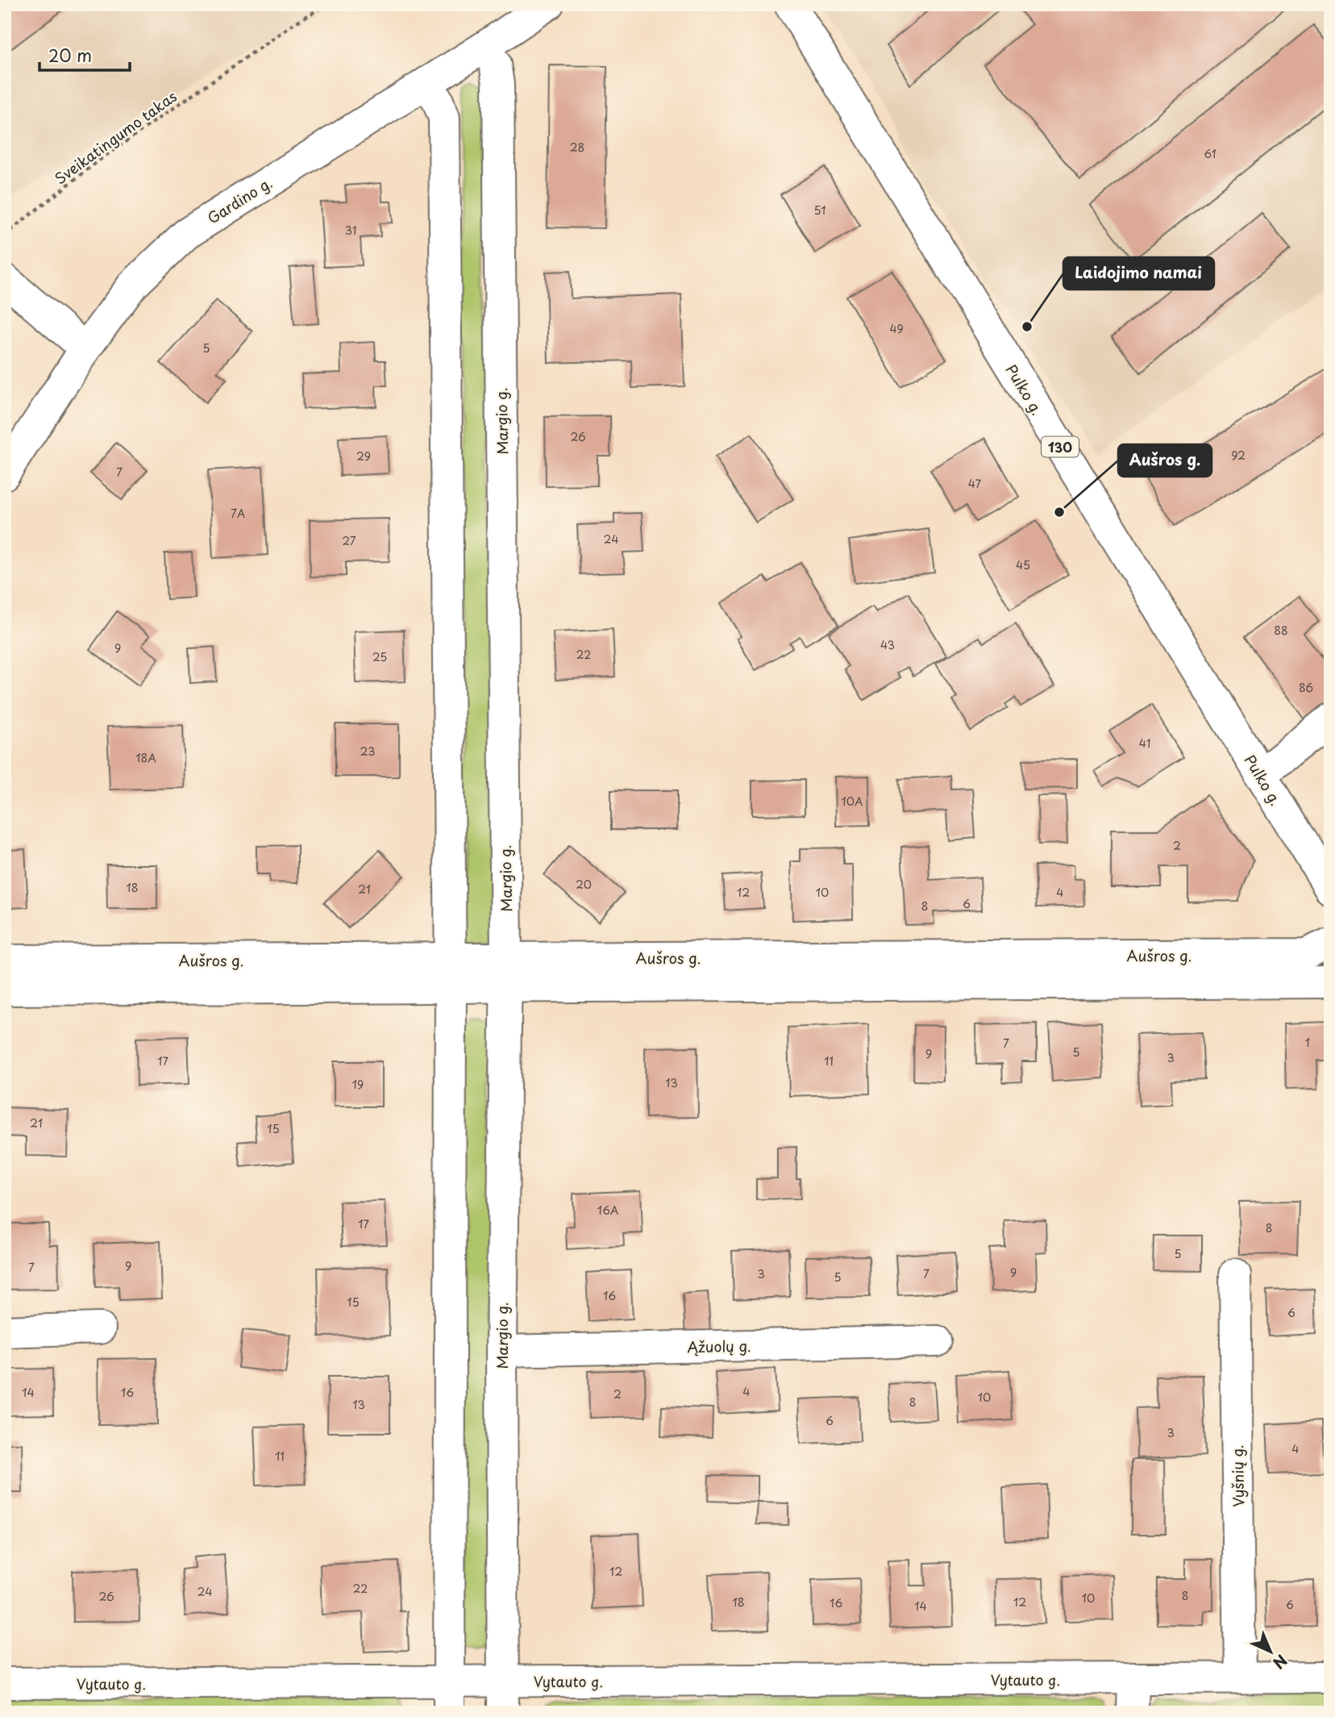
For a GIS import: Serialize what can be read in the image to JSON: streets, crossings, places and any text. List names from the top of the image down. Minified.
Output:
{"streets":{"street":["Gardino g.","Pulko g.","Margio g.","130","Aušros g.","Ąžuolų g.","Vyšnių g.","Vytauto g."],"path":["Sveikatingumo takas"]},"crossings":[["Gardino g.","Margio g."],["Margio g.","Aušros g."],["Margio g.","Ąžuolų g."],["Margio g.","Vytauto g."],["Vyšnių g.","Vytauto g."]],"places":["Laidojimo namai","Aušros g."],"house_numbers":["28","61","51","31","49","5","26","92","29","7","47","7A","24","27","45","88","43","9","22","25","86","41","23","18A","10A","2","20","18","21","12","10","4","6","8","1","7","5","9","3","17","11","13","19","21","15","16A","17","8","5","9","7","9","3","7","5","16","15","6","4","14","16","2","10","8","13","6","3","4","11","12","22","24","8","26","10","18","12","16","6","14"],"scale_bar":"20 m","north":"bottom right"}
